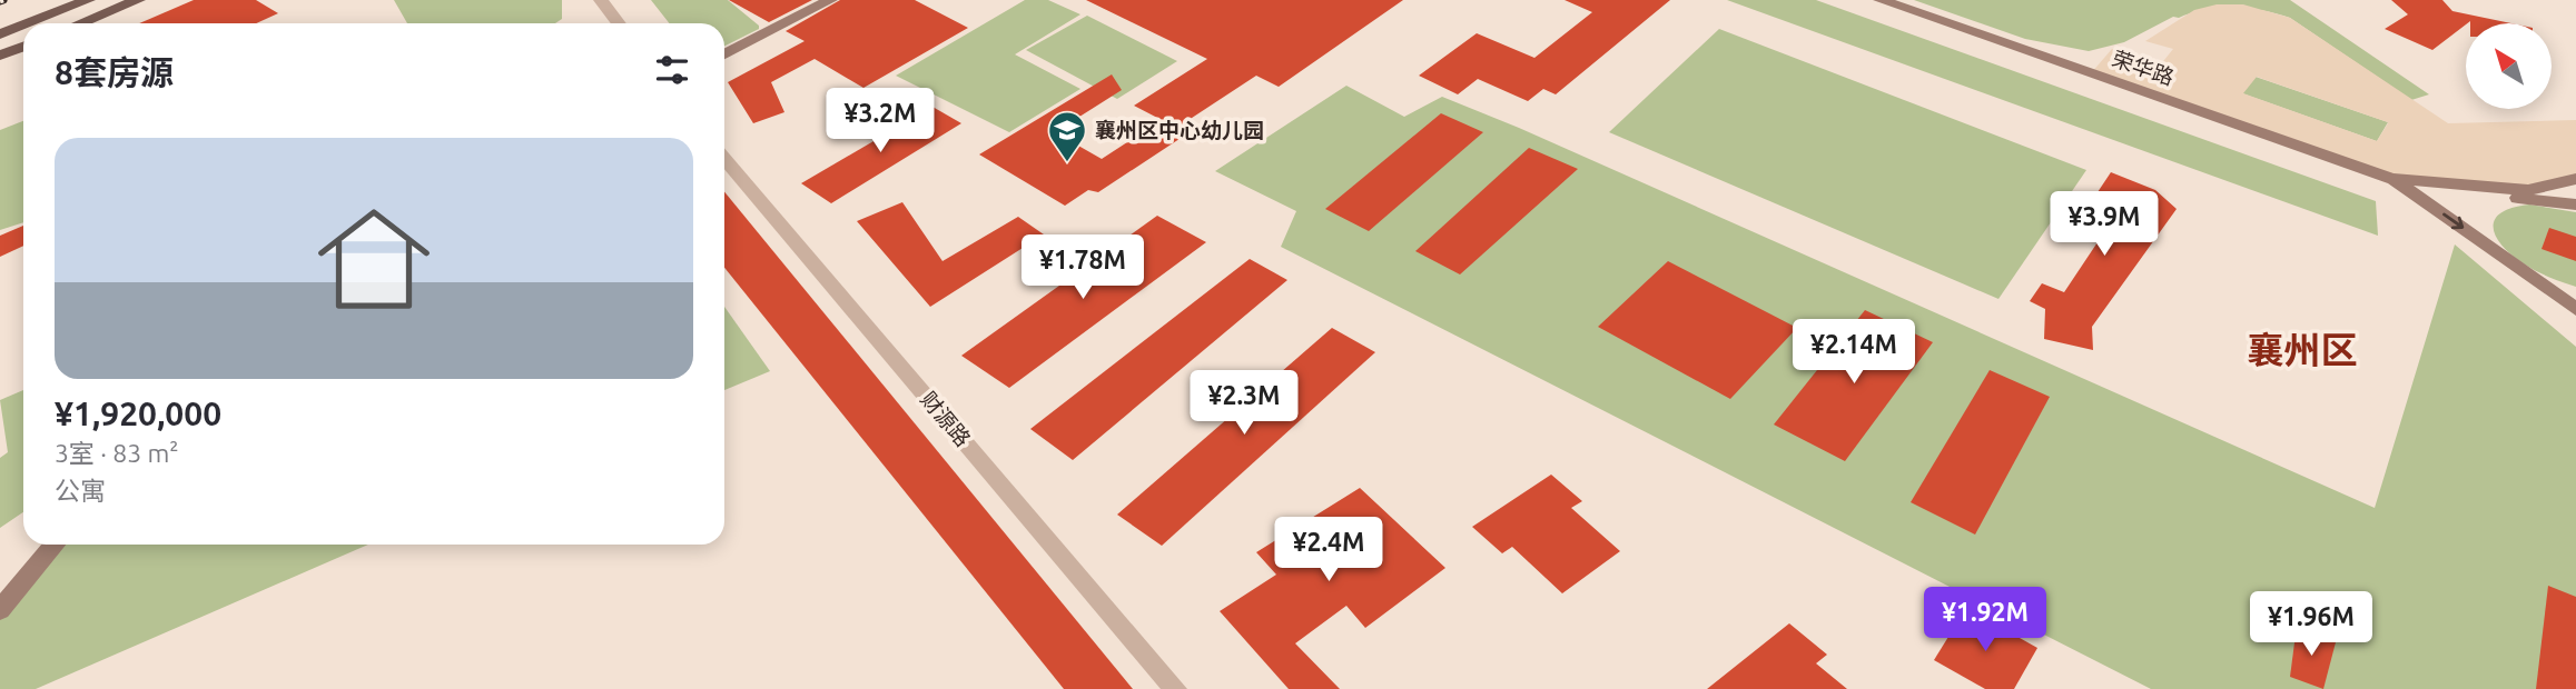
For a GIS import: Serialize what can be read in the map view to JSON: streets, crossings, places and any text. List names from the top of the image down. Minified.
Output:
{"streets":{"main road":["荣华路"],"street":["财源路"]},"districts":["襄州区"],"places":{"school or university":["襄州区中心幼儿园"]},"north":"top left","page":{"heading":"8套房源","price":["¥3.2M","¥3.9M","¥1.78M","¥2.14M","¥2.3M","¥2.4M","¥1.92M","¥1.96M"],"list":[{"name":"¥1,920,000","note":"3室 · 83 m² · 公寓"}]}}
